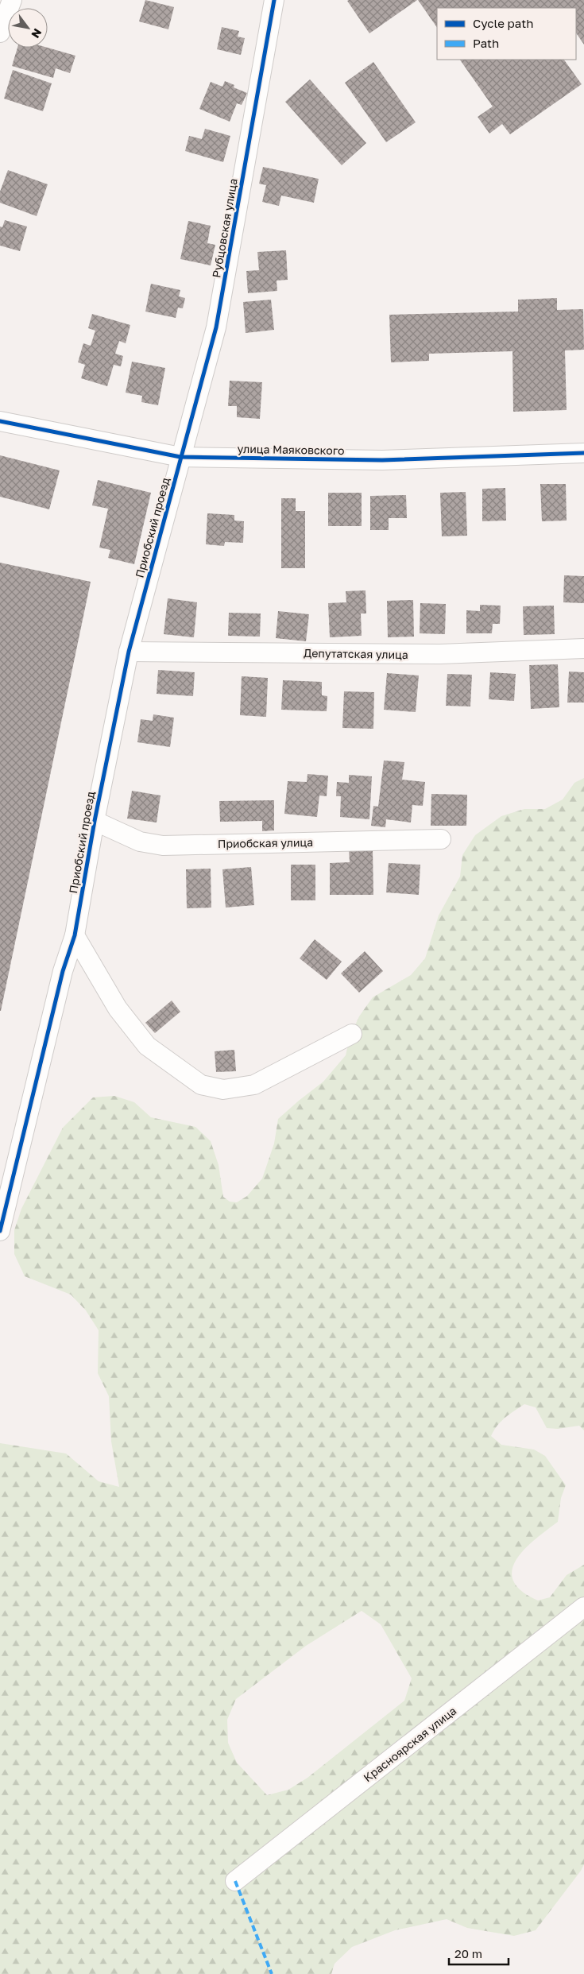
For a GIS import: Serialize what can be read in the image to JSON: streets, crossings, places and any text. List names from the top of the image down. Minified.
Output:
{"streets":{"street":["Рубцовская улица","улица Маяковского","Приобский проезд","Депутатская улица","Приобская улица","Красноярская улица"]},"crossings":[["Рубцовская улица","улица Маяковского"],["Рубцовская улица","Приобский проезд"],["улица Маяковского","Приобский проезд"],["Приобский проезд","Депутатская улица"],["Приобский проезд","Приобская улица"]],"legend":["Cycle path","Path"],"scale_bar":"20 m","north":"bottom right"}
